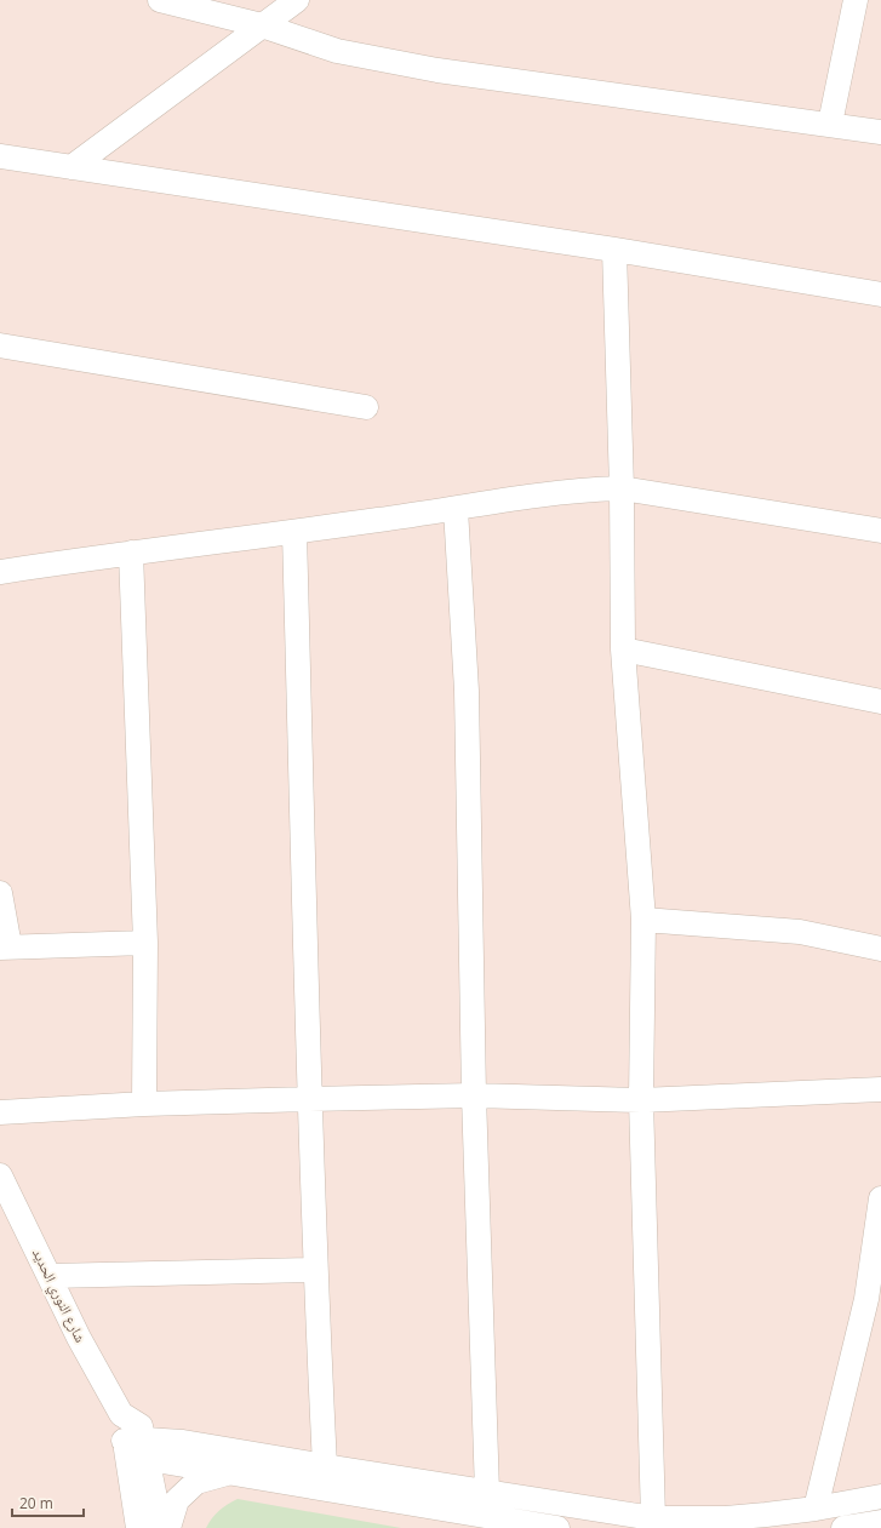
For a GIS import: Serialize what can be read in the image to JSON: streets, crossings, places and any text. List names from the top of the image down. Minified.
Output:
{"streets":{"street":["شارع النوري الحديد"]},"scale_bar":"20 m"}
